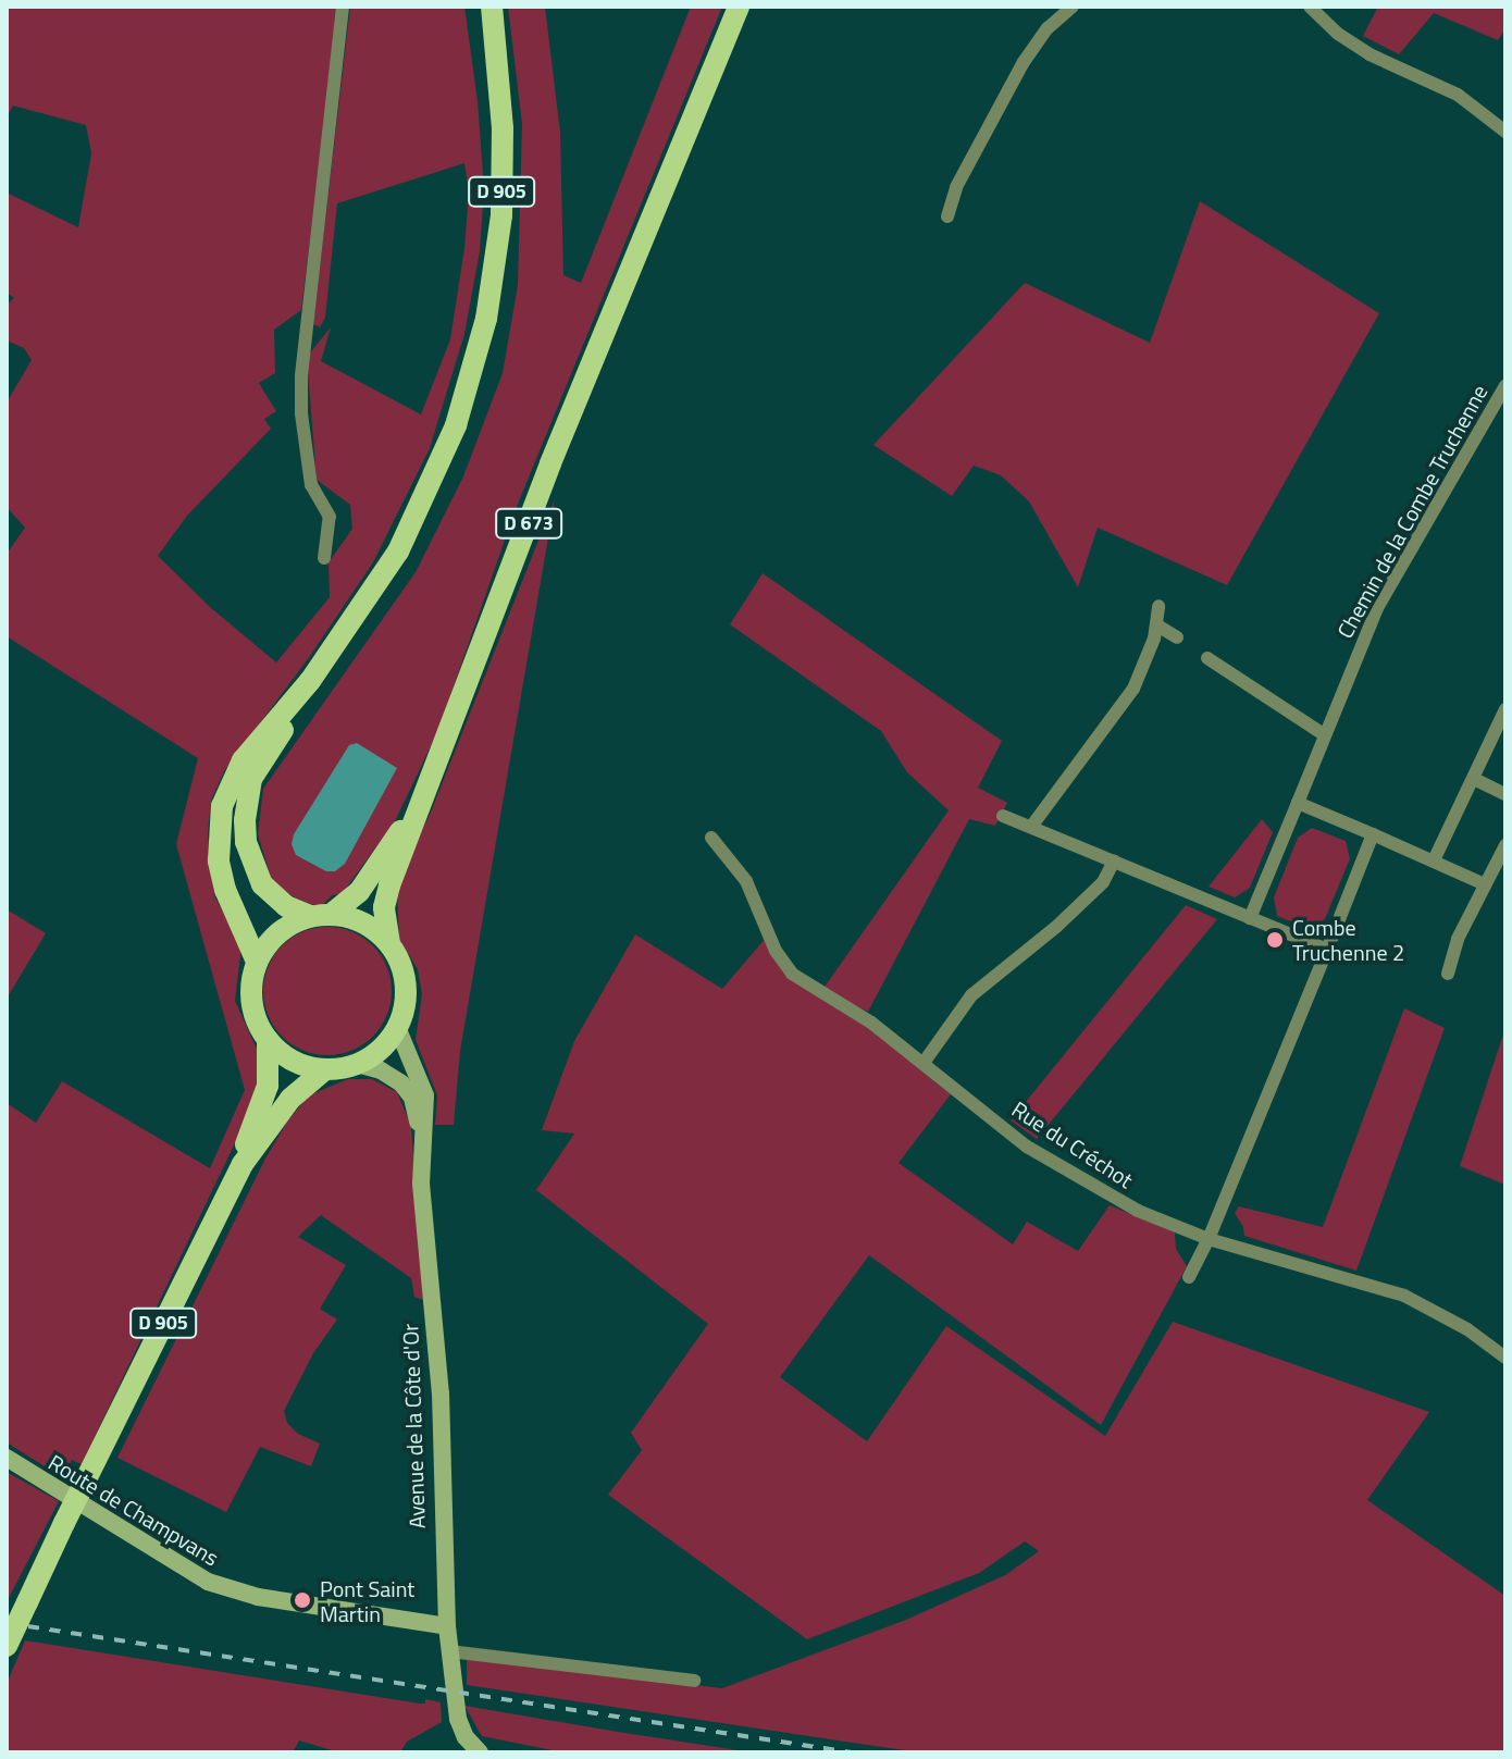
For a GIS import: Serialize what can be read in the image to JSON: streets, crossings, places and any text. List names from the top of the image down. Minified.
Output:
{"streets":{"main road":["D 905","D 673","Avenue de la Côte d'Or","Route de Champvans"],"street":["Chemin de la Combe Truchenne","Rue du Créchot"]},"crossings":[["D 905","D 673"],["D 905","Avenue de la Côte d'Or"],["D 673","Avenue de la Côte d'Or"],["Avenue de la Côte d'Or","Route de Champvans"]],"places":["Combe Truchenne 2","Pont Saint Martin"]}
